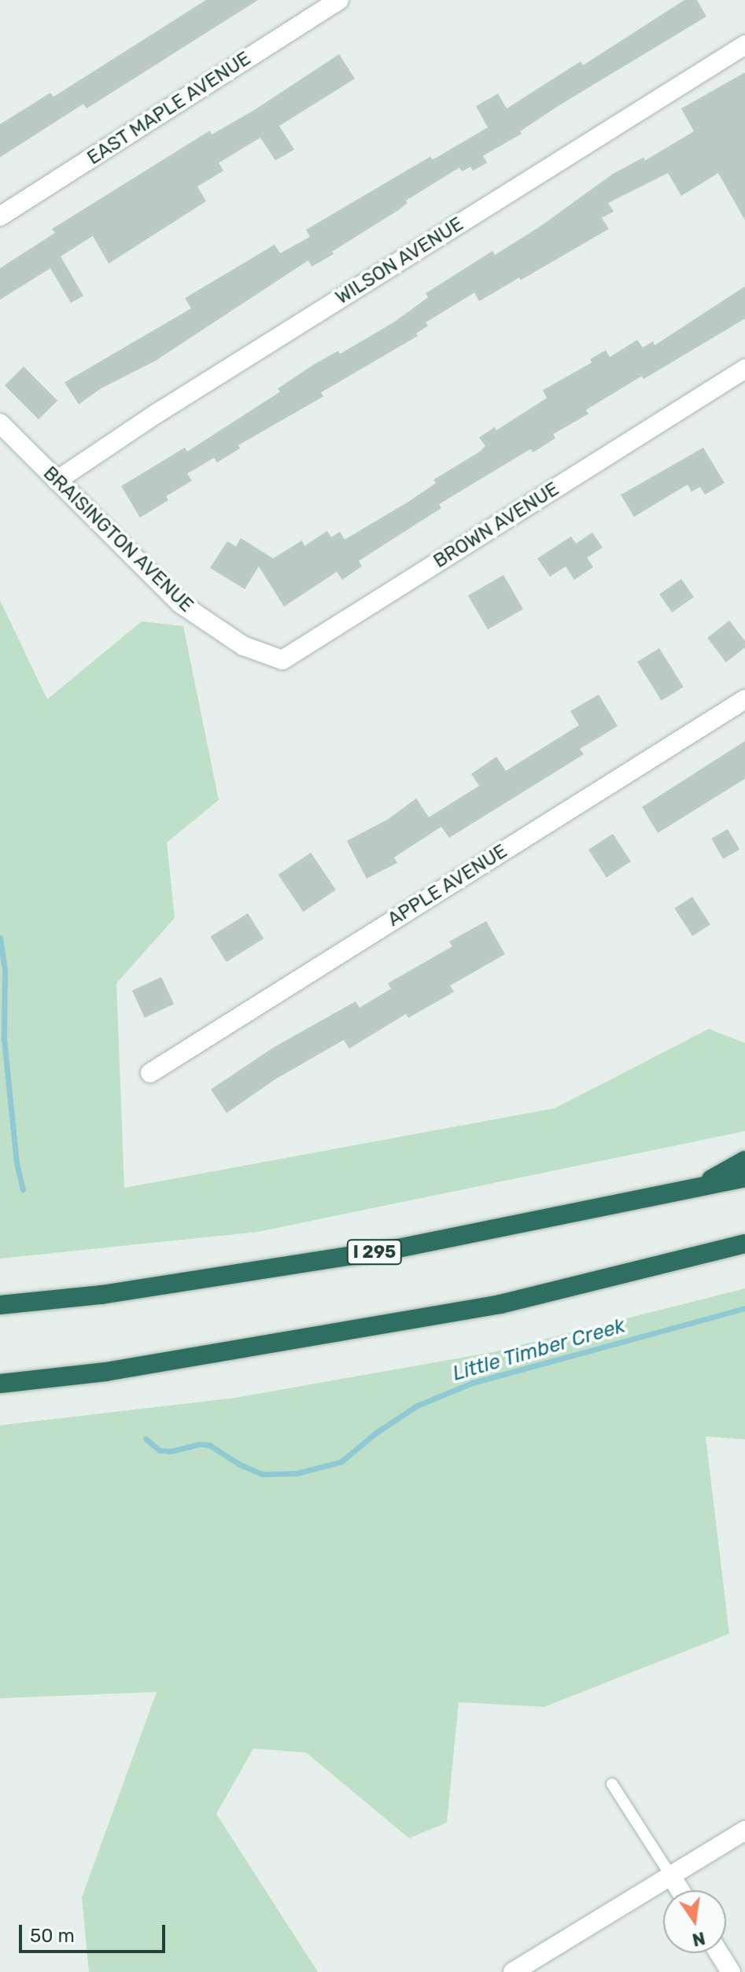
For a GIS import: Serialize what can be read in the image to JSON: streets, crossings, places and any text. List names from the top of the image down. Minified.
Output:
{"streets":{"highway":["I 295"],"street":["EAST MAPLE AVENUE","WILSON AVENUE","BROWN AVENUE","BRAISINGTON AVENUE","APPLE AVENUE"]},"crossings":[["WILSON AVENUE","BRAISINGTON AVENUE"],["BROWN AVENUE","BRAISINGTON AVENUE"]],"water":["Little Timber Creek"],"scale_bar":"50 m","north":"bottom"}
